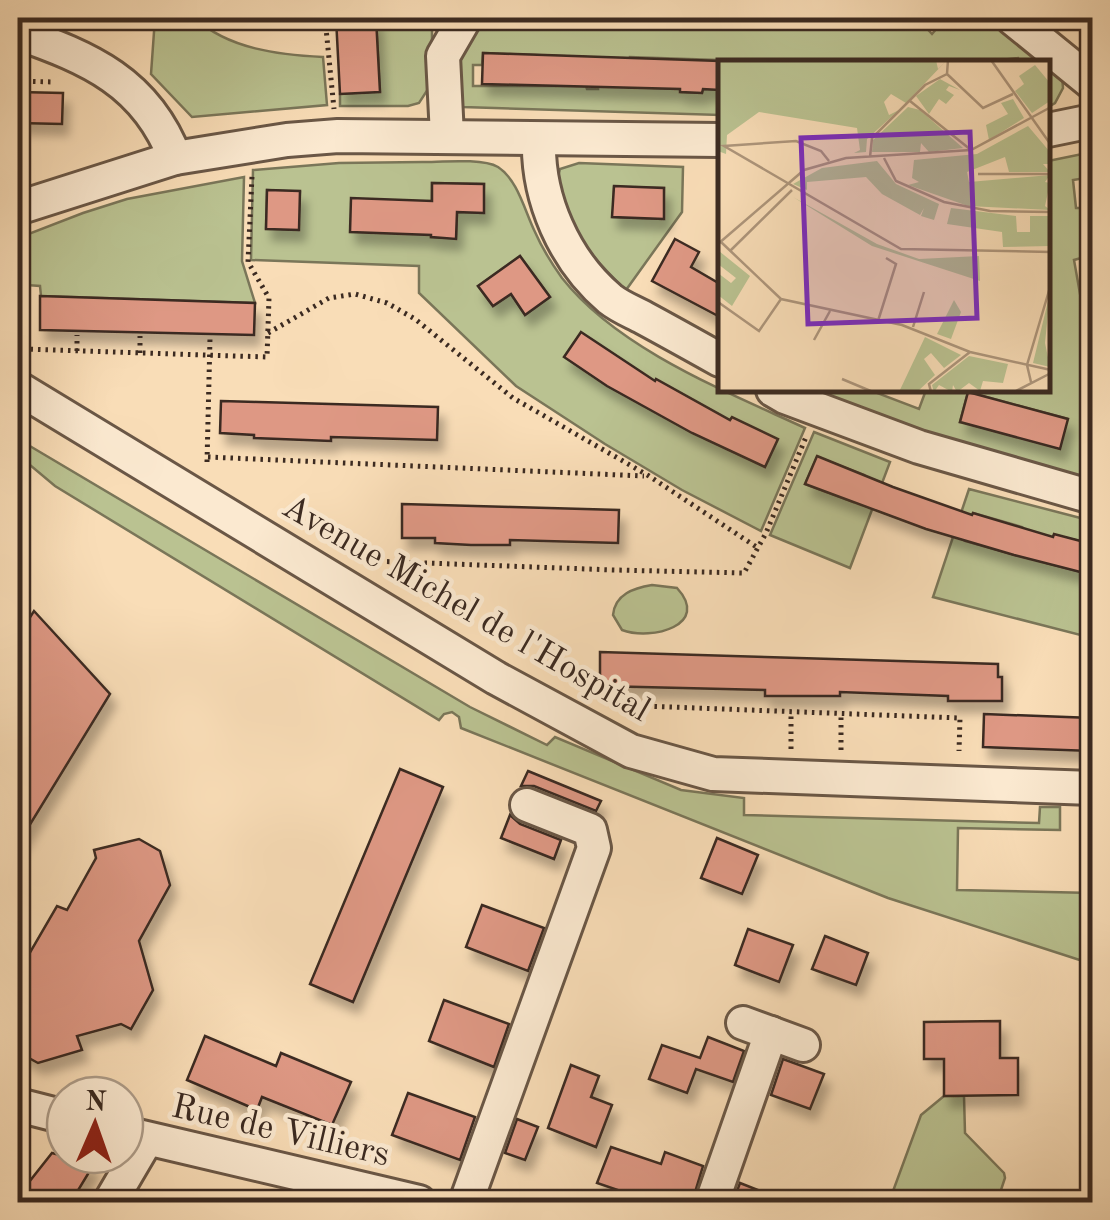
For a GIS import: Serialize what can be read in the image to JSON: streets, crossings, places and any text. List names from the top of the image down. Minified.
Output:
{"streets":{"street":["Avenue Michel de l'Hospital","Rue de Villiers"]},"north":"top"}
